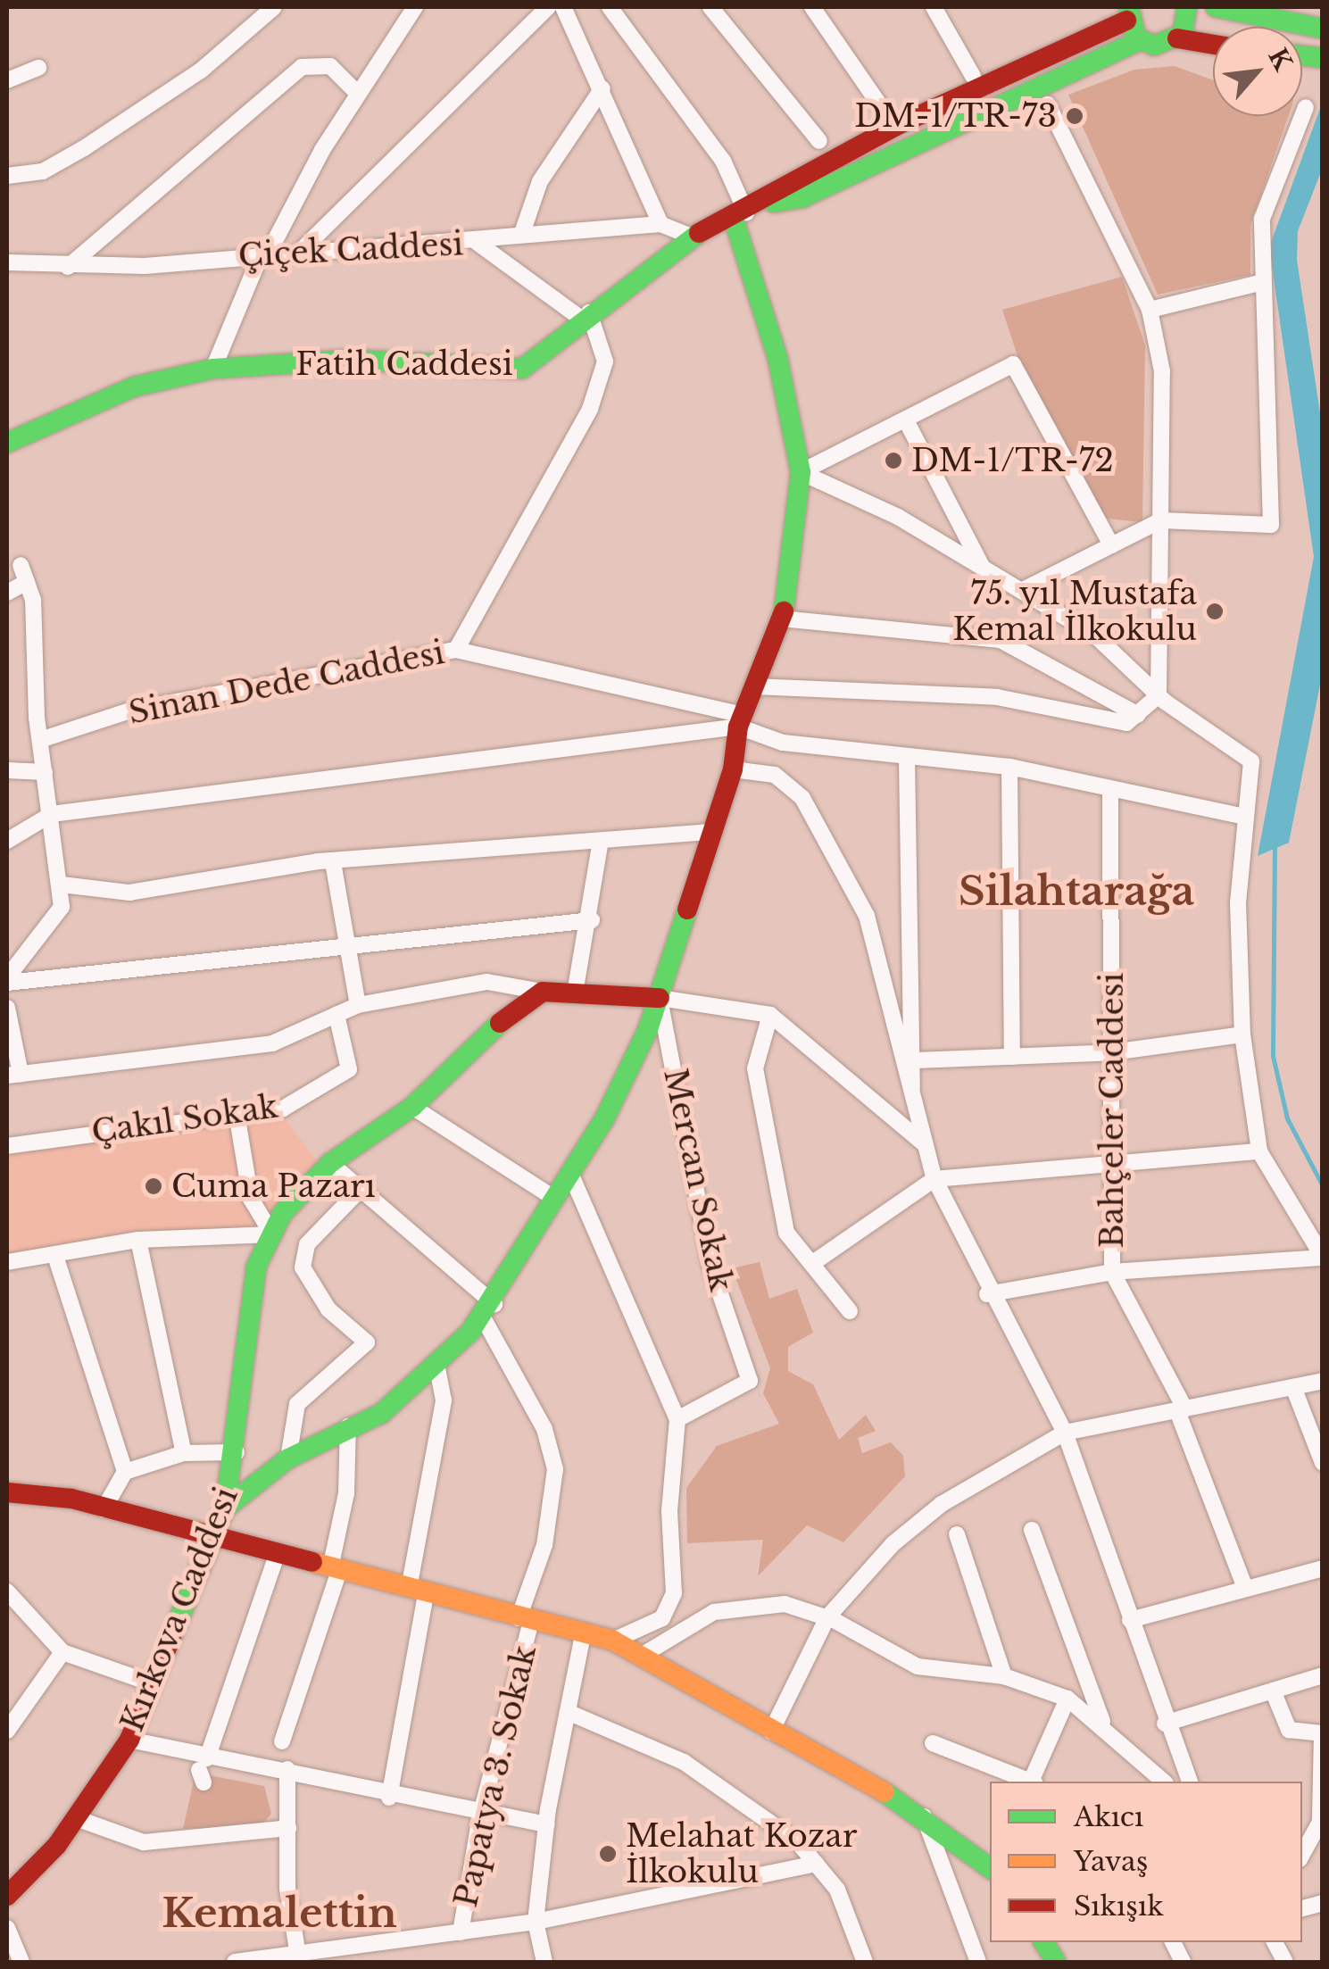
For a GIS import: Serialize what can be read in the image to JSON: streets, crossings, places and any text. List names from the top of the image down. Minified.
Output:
{"streets":{"main road":["Fatih Caddesi","Kırkova Caddesi"],"street":["Çiçek Caddesi","Sinan Dede Caddesi","Bahçeler Caddesi","Çakıl Sokak","Mercan Sokak","Papatya 3. Sokak"]},"crossings":[["Çiçek Caddesi","Fatih Caddesi"],["Sinan Dede Caddesi","Bahçeler Caddesi"],["Mercan Sokak","Kırkova Caddesi"]],"districts":["Silahtarağa","Kemalettin"],"places":["DM-1/TR-73","DM-1/TR-72","75. yıl Mustafa Kemal İlkokulu","Cuma Pazarı","Melahat Kozar İlkokulu"],"legend":["Akıcı","Yavaş","Sıkışık"],"north":"top right"}
